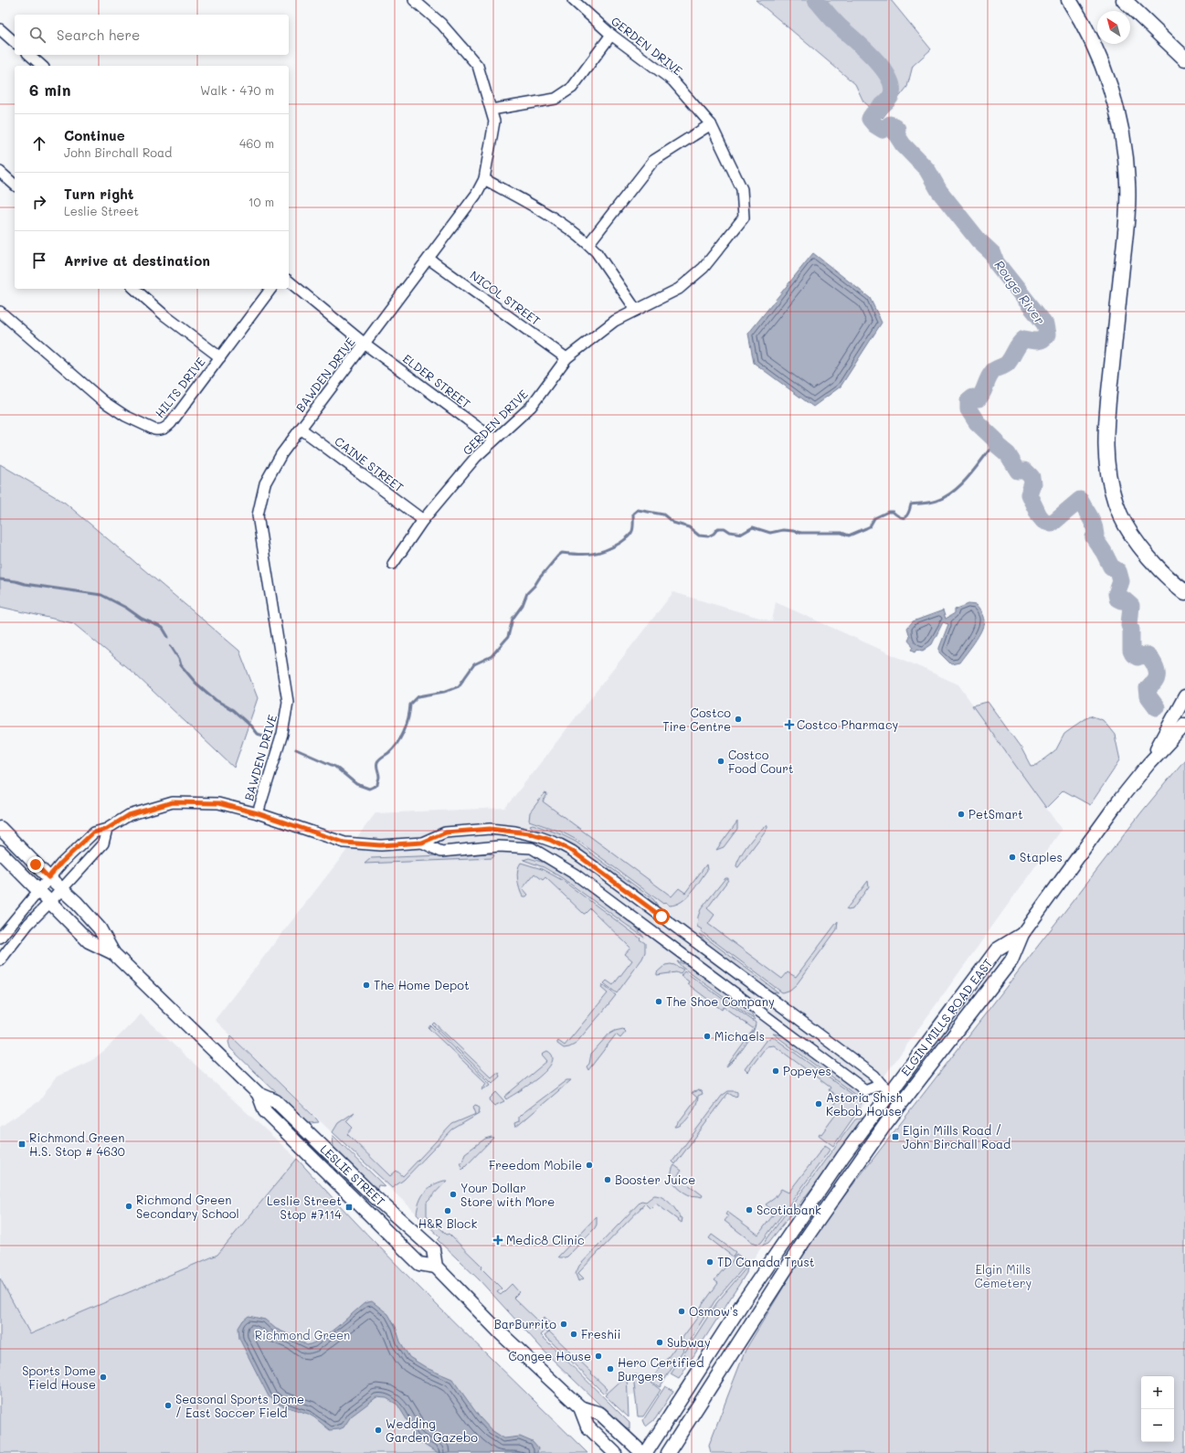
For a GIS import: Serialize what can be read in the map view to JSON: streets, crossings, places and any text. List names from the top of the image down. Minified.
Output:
{"streets":{"main road":["ELGIN MILLS ROAD EAST","LESLIE STREET"],"street":["GERDEN DRIVE","NICOL STREET","BAWDEN DRIVE","ELDER STREET","HILTS DRIVE","CAINE STREET"]},"crossings":[["GERDEN DRIVE","NICOL STREET"],["GERDEN DRIVE","ELDER STREET"],["GERDEN DRIVE","CAINE STREET"],["NICOL STREET","BAWDEN DRIVE"],["BAWDEN DRIVE","ELDER STREET"],["BAWDEN DRIVE","CAINE STREET"]],"water":["Rouge River"],"parks":["Elgin Mills Cemetery","Richmond Green"],"places":{"other":["Costco Tire Centre","Costco Food Court","PetSmart","Staples","The Home Depot","The Shoe Company","Michaels","Popeyes","Astoria Shish Kebob House","Freedom Mobile","Booster Juice","Your Dollar Store with More","Richmond Green Secondary School","Scotiabank","H&R Block","TD Canada Trust","Osmow's","BarBurrito","Freshii","Subway","Congee House","Hero Certified Burgers","Sports Dome Field House","Seasonal Sports Dome / East Soccer Field","Wedding Garden Gazebo"],"health":["Costco Pharmacy","Medic8 Clinic"],"transit":["Elgin Mills Road / John Birchall Road","Richmond Green H.S. Stop # 4630","Leslie Street Stop #7114"]},"north":"top left","page":{"search":"Search here","heading":["6 min","Walk · 470 m"],"list":[["Continue","John Birchall Road","460 m"],["Turn right","Leslie Street","10 m"],"Arrive at destination"],"map_buttons":["+","−"]}}
